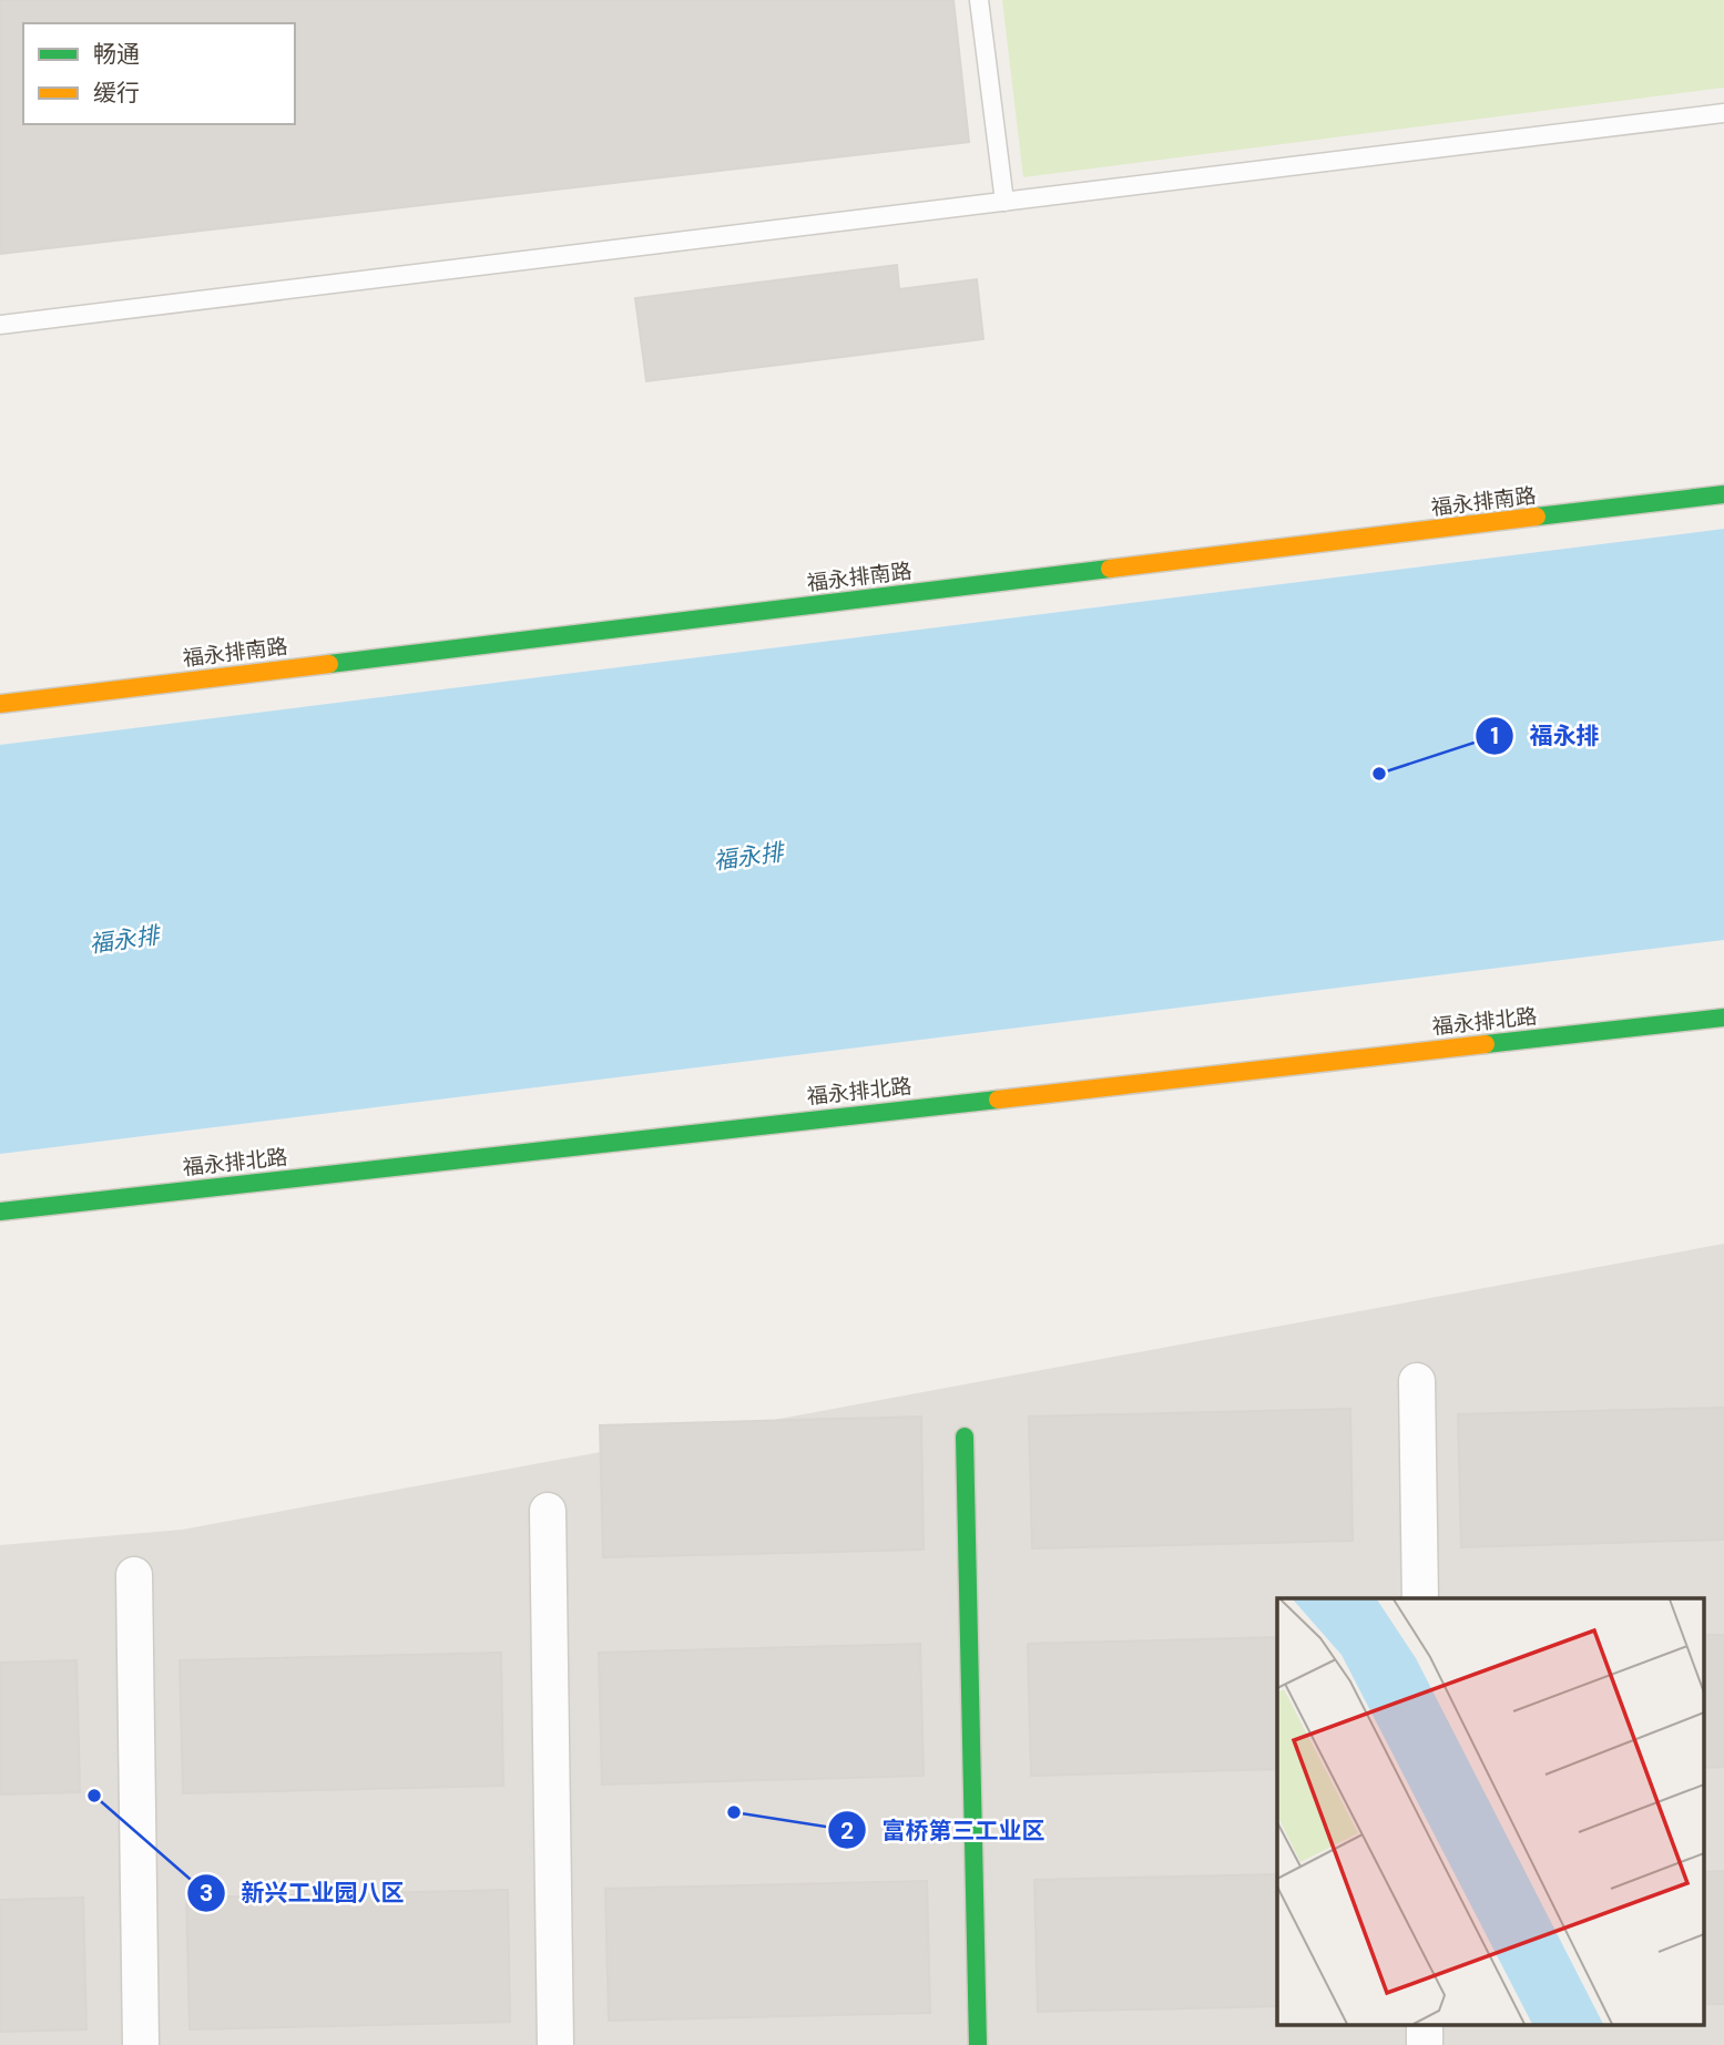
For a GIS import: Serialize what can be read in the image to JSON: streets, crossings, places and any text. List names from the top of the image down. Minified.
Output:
{"streets":{"street":["福永排南路","福永排北路"]},"water":["福永排"],"places":["福永排","新兴工业园八区","富桥第三工业区"],"legend":["畅通","缓行"]}
